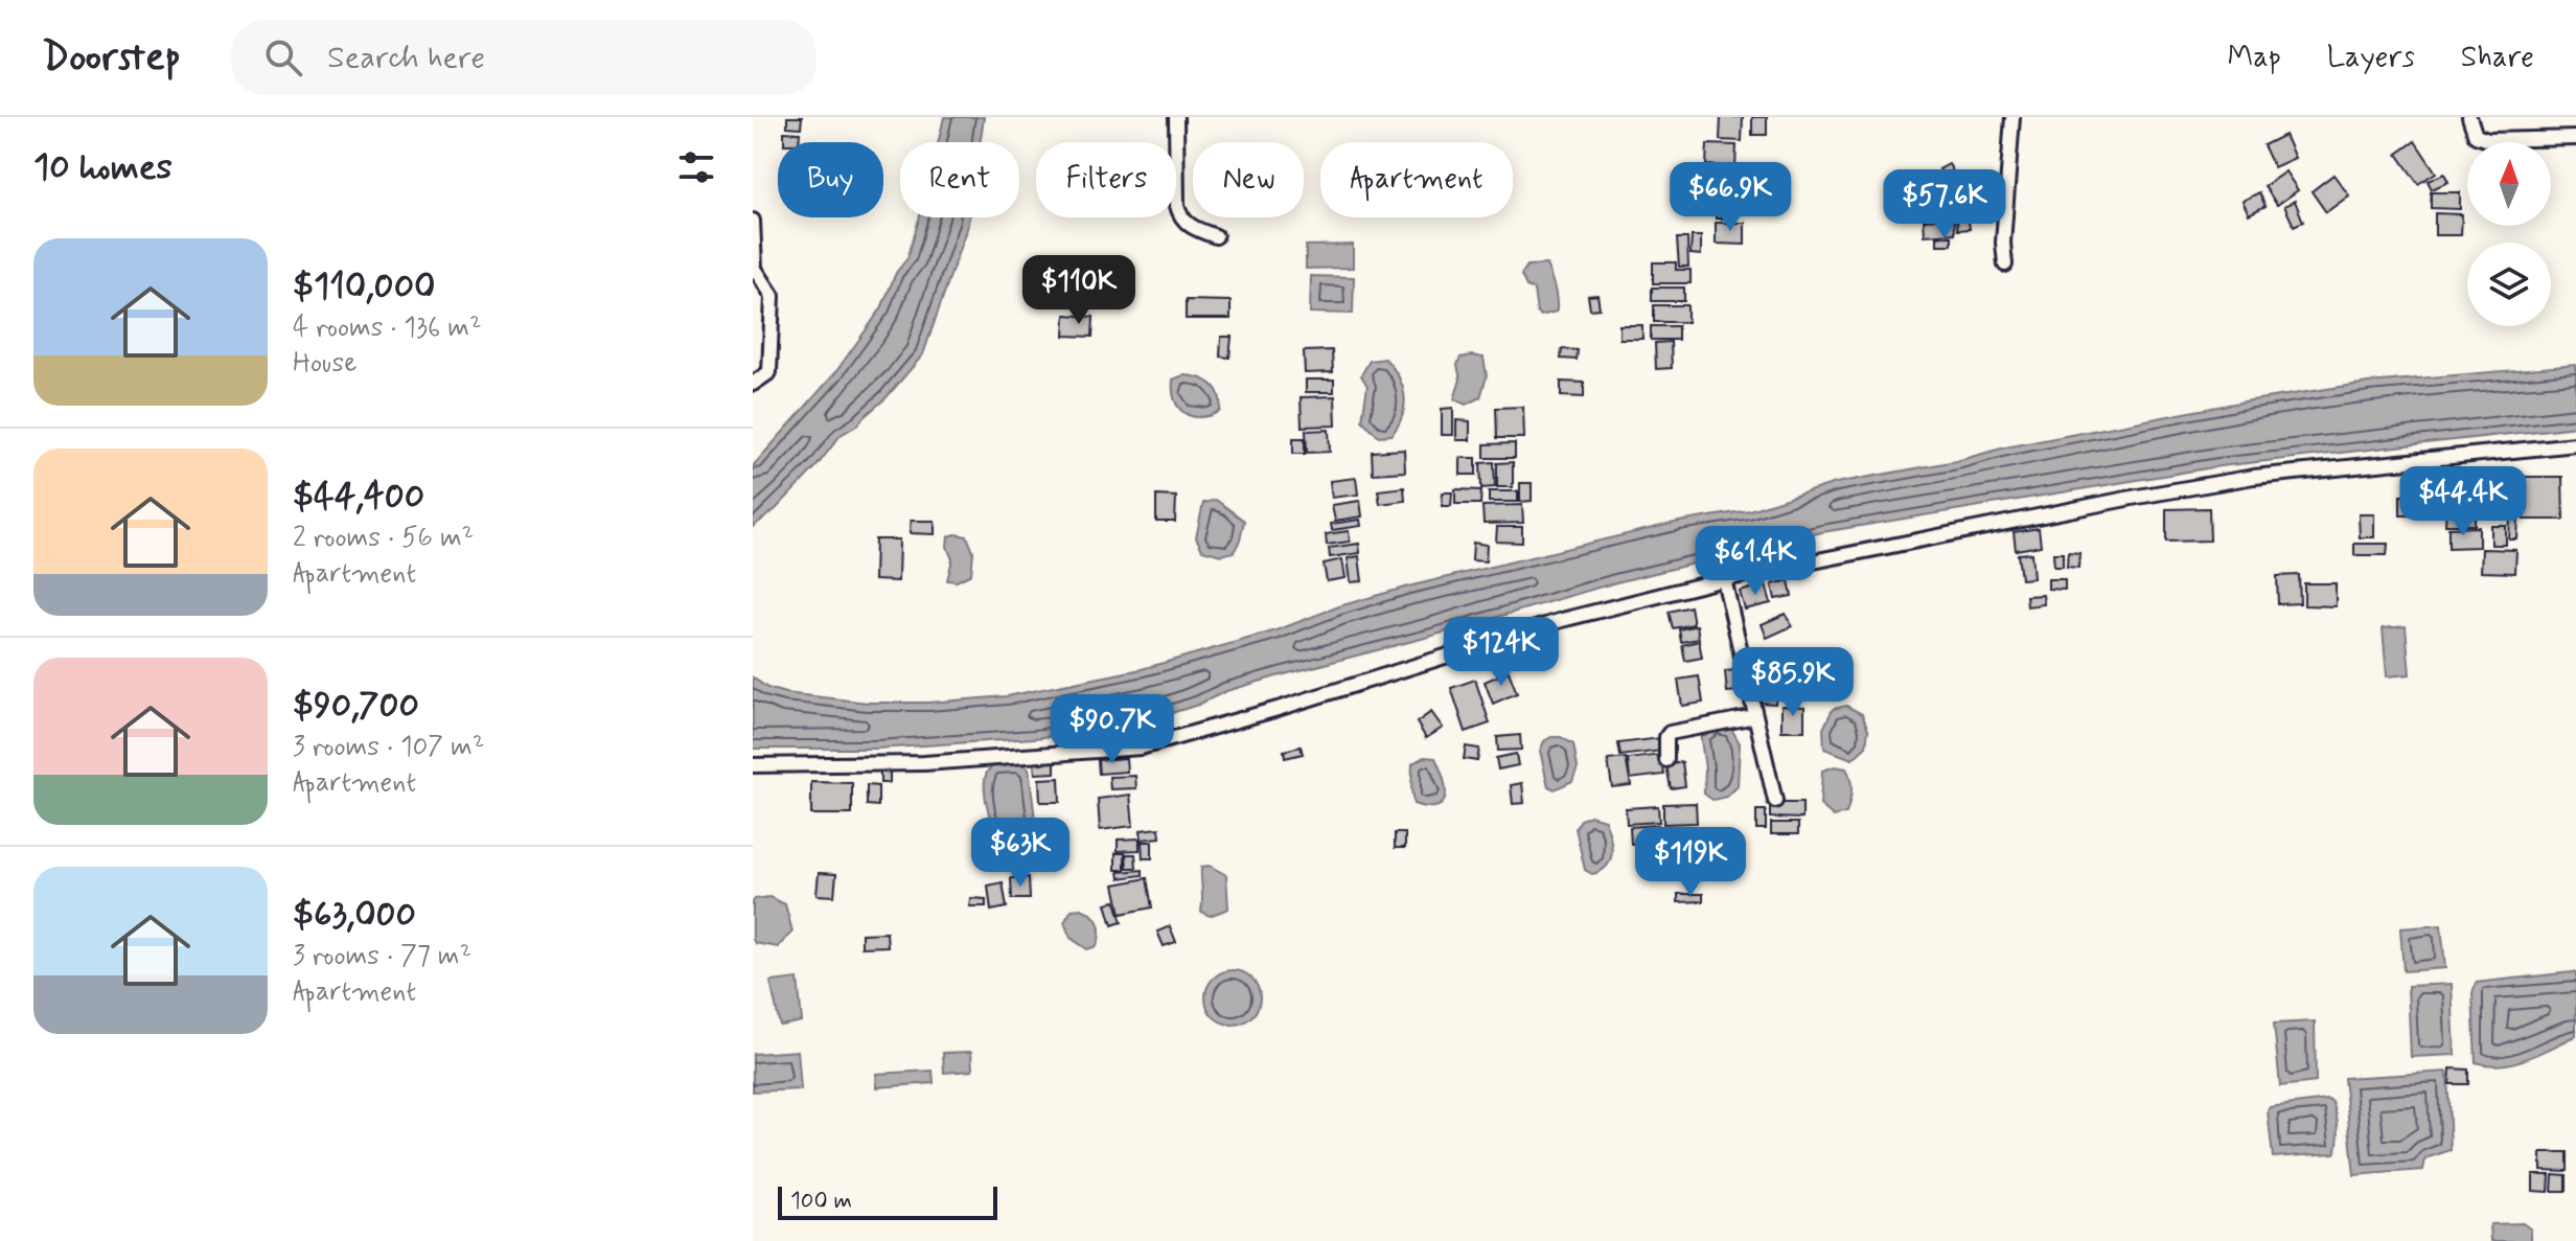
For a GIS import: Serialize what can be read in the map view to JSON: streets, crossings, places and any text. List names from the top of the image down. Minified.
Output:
{"scale_bar":"100 m","north":"top","page":{"header":"Doorstep","search":"Search here","nav":["Map","Layers","Share"],"heading":"10 homes","chip":["Buy","Rent","Filters","New","Apartment"],"price":["$66.9K","$57.6K","$110K","$44.4K","$61.4K","$124K","$85.9K","$90.7K","$63K","$119K"],"list":[{"name":"$110,000","note":"4 rooms · 136 m² · House"},{"name":"$44,400","note":"2 rooms · 56 m² · Apartment"},{"name":"$90,700","note":"3 rooms · 107 m² · Apartment"},{"name":"$63,000","note":"3 rooms · 77 m² · Apartment"}],"scale":"100 m"}}
